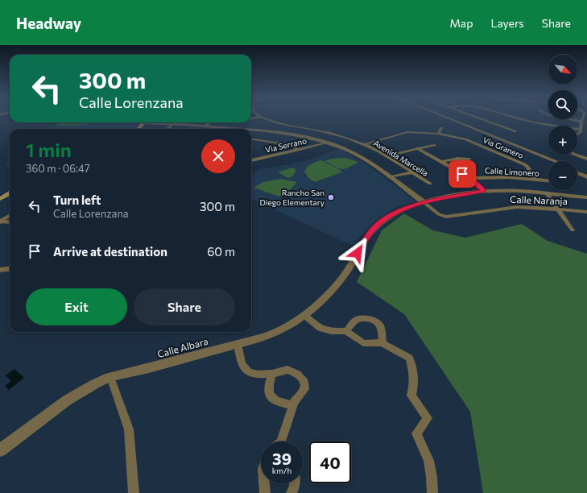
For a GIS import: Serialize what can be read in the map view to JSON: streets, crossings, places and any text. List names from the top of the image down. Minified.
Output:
{"streets":{"street":["Via Serrano","Via Granero","Avenida Marcella","Calle Limonero","Calle Naranja","Calle Albara"]},"crossings":[["Via Granero","Avenida Marcella"],["Via Granero","Calle Limonero"],["Calle Naranja","Calle Albara"]],"places":["Rancho San Diego Elementary"],"north":"bottom right","page":{"header":"Headway","nav":["Map","Layers","Share"],"map_buttons":["+","−"],"turn":["300 m","Calle Lorenzana"],"heading":["1 min","360 m · 06:47"],"list":[{"name":"Turn left","note":"Calle Lorenzana","value":"300 m"},{"name":"Arrive at destination","value":"60 m"}],"buttons":["Exit","Share"],"speed":"39 km/h","limit":"40"}}
